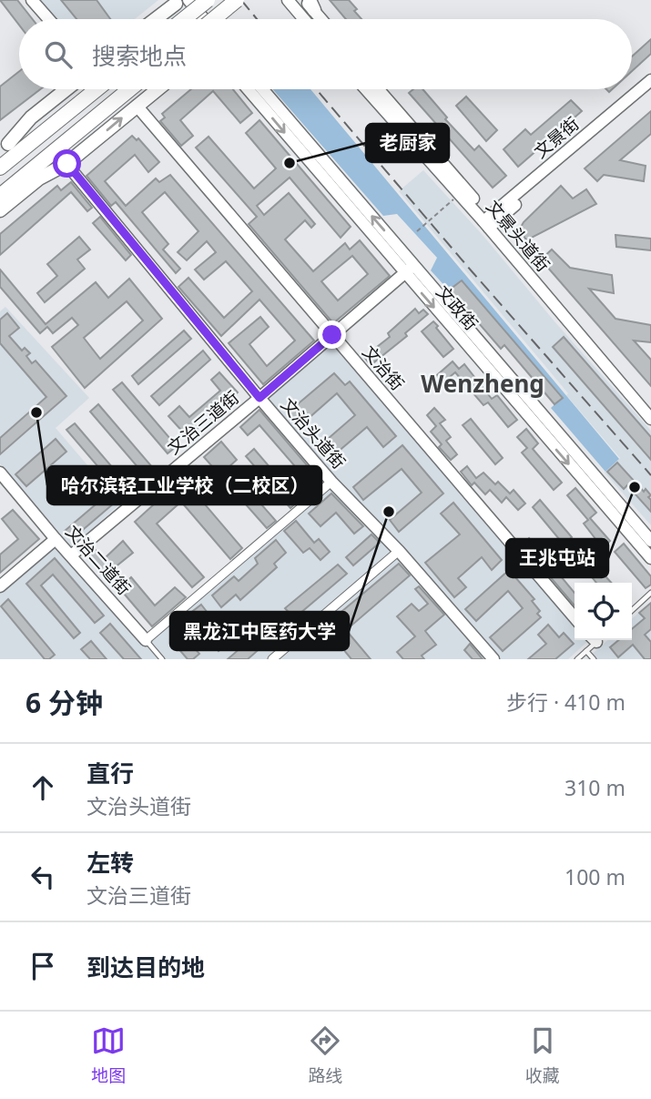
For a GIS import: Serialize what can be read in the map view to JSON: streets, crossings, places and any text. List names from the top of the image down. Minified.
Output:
{"streets":{"main road":["文景街","文景头道街","文政街","文治街","文治三道街","文治头道街","文治二道街"]},"crossings":[["文景街","文景头道街"],["文政街","文治三道街"],["文治街","文治三道街"],["文治三道街","文治头道街"],["文治三道街","文治二道街"]],"districts":["Wenzheng"],"places":["老厨家","哈尔滨轻工业学校（二校区）","王兆屯站","黑龙江中医药大学"],"page":{"search":"搜索地点","heading":["6 分钟","步行 · 410 m"],"list":[["直行","文治头道街","310 m"],["左转","文治三道街","100 m"],"到达目的地"],"nav":["地图","路线","收藏"]}}
